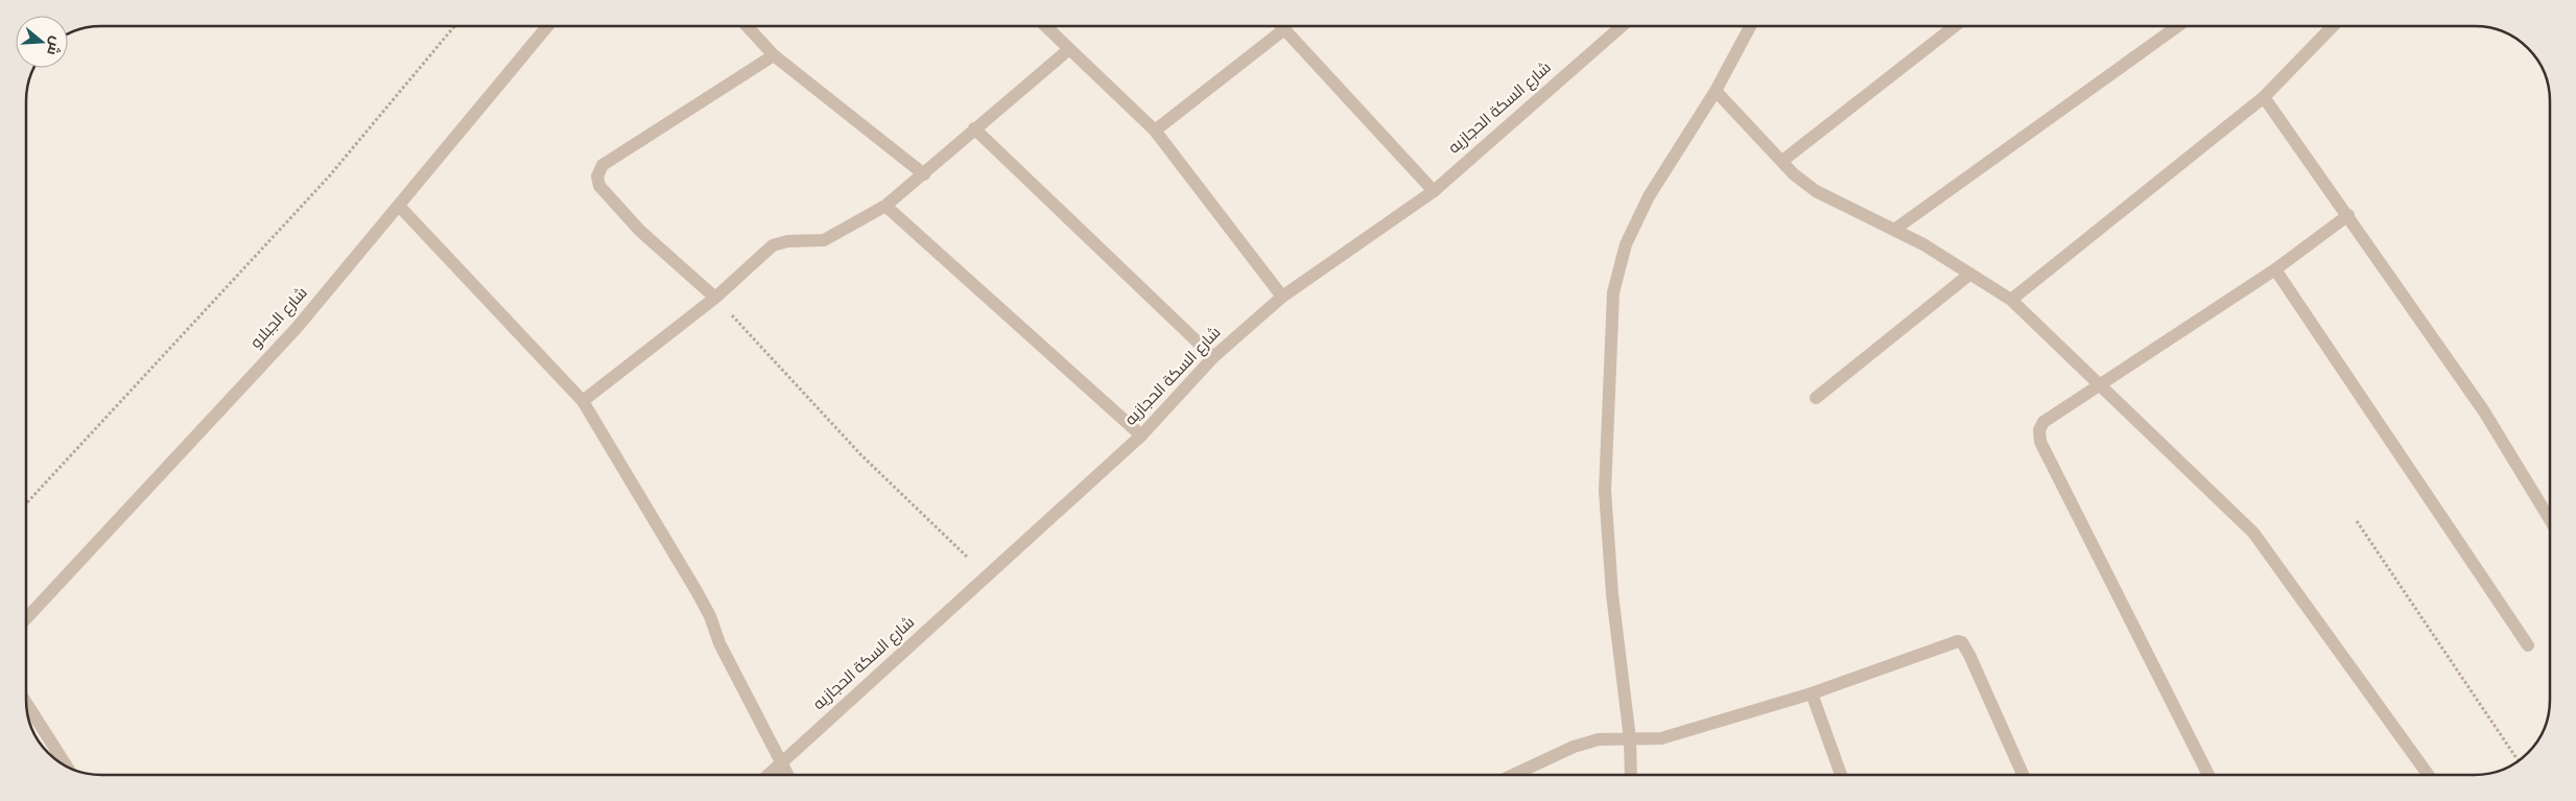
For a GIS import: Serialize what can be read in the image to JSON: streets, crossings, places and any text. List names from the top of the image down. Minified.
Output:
{"streets":{"street":["شارع السكة الحجازيه","شارع الجبلاو"]},"north":"right"}
